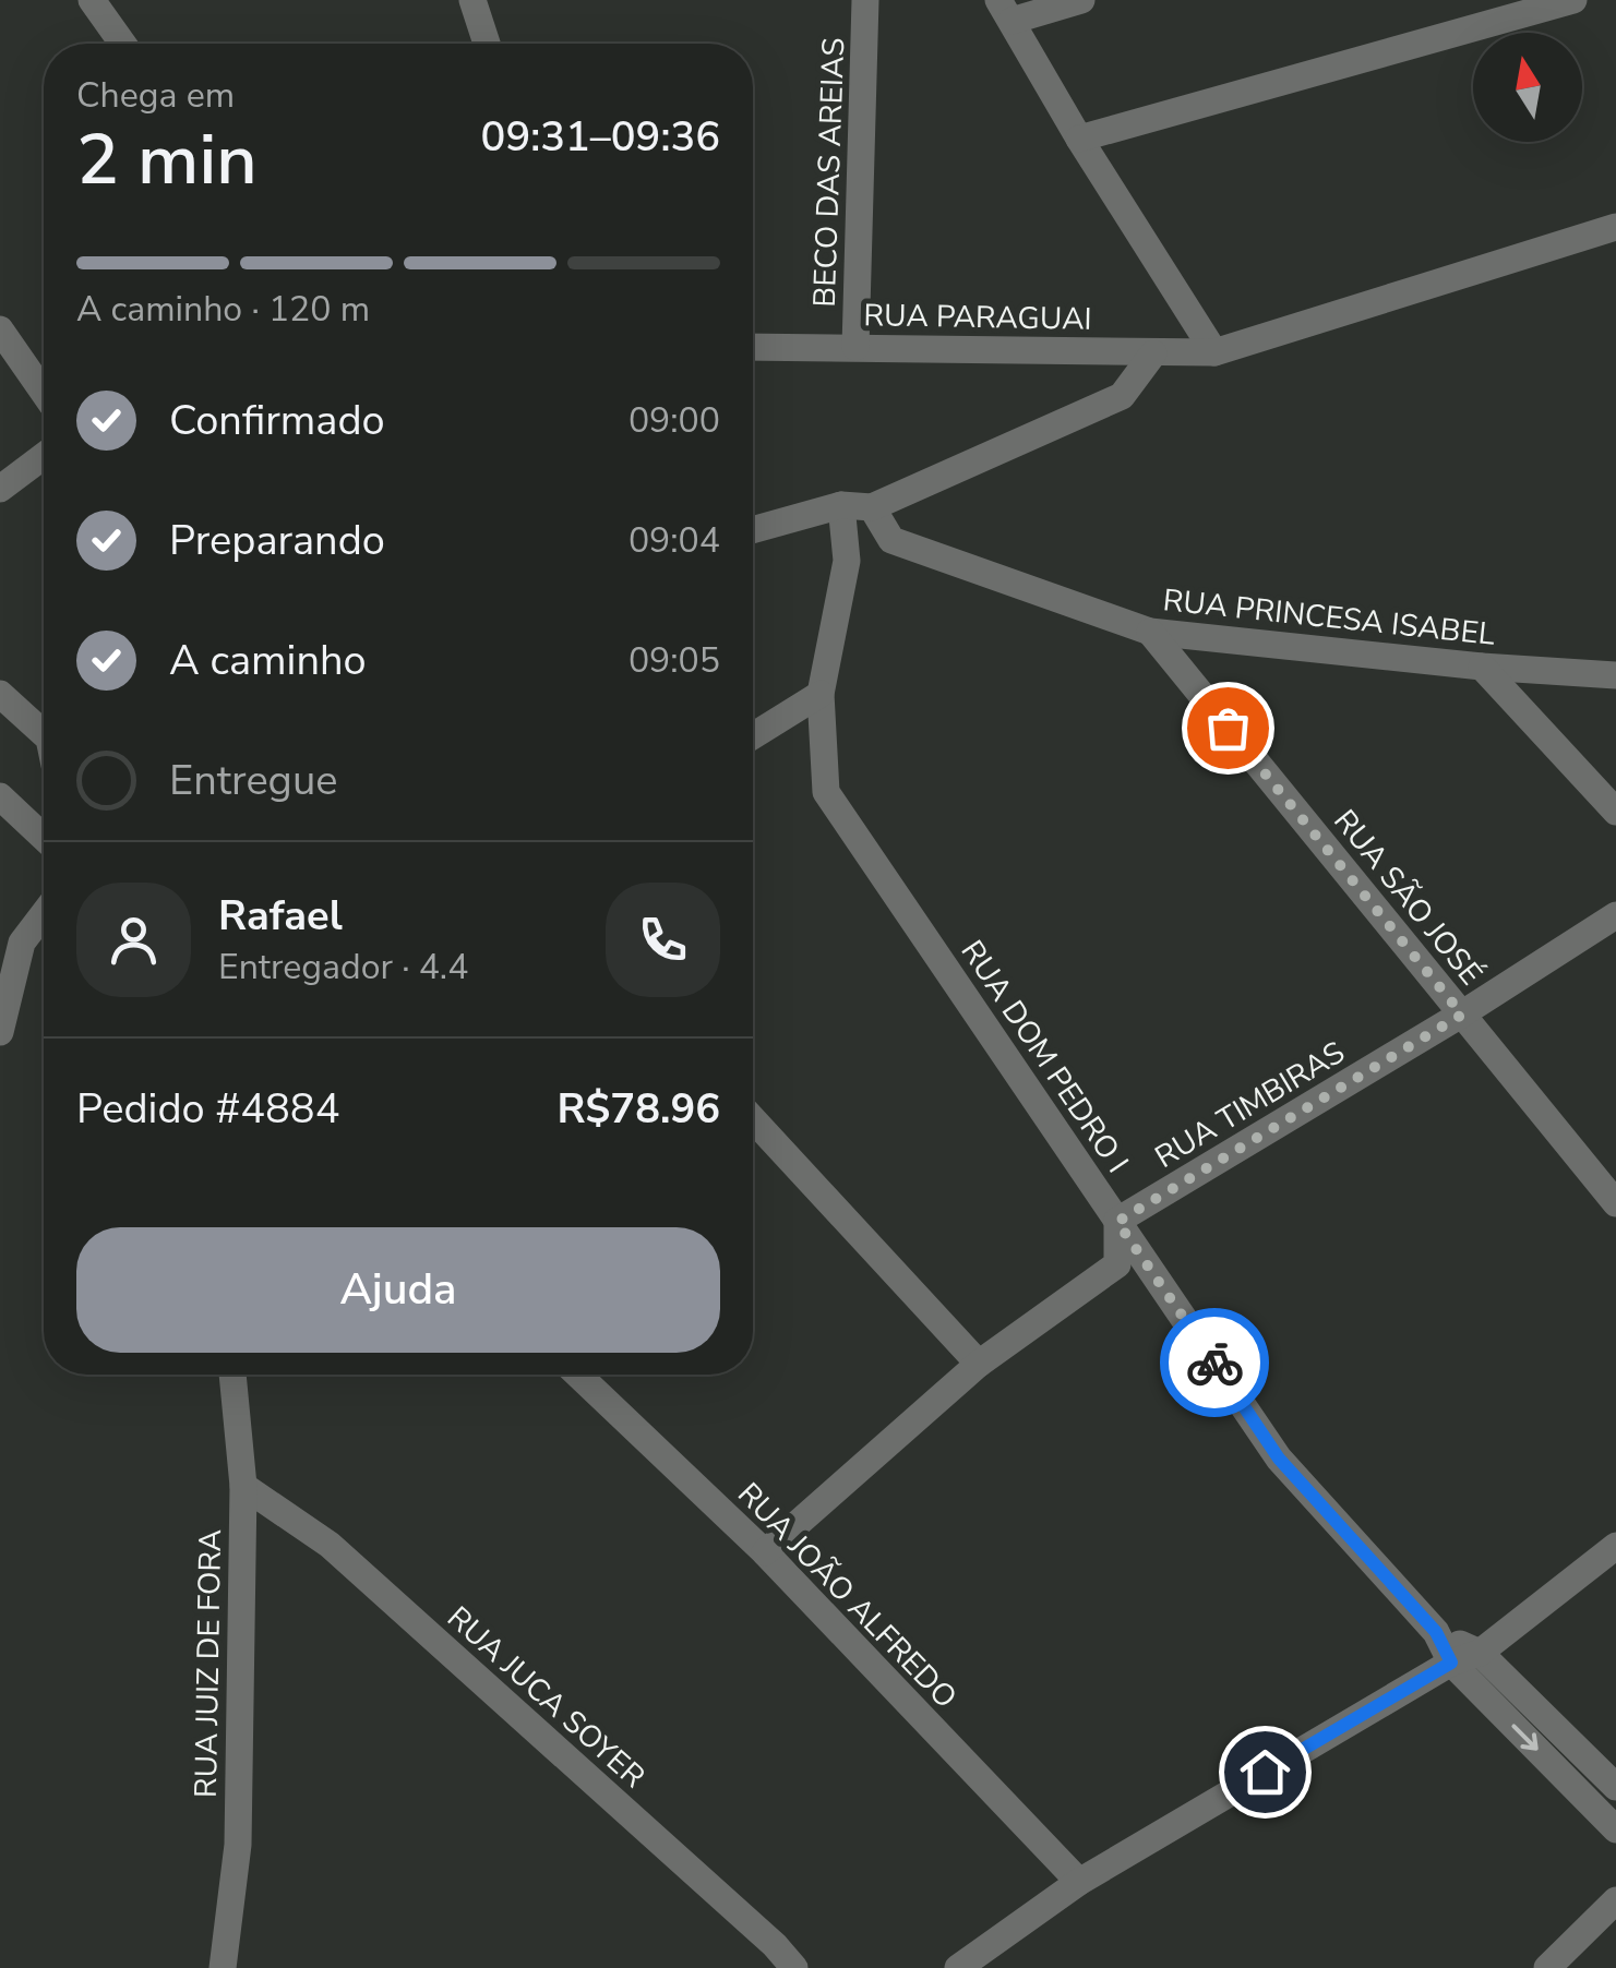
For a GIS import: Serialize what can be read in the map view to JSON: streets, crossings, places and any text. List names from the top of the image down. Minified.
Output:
{"streets":{"street":["BECO DAS AREIAS","RUA PARAGUAI","RUA PRINCESA ISABEL","RUA SÃO JOSÉ","RUA DOM PEDRO I","RUA TIMBIRAS","RUA JOÃO ALFREDO","RUA JUIZ DE FORA","RUA JUCA SOYER"]},"crossings":[["BECO DAS AREIAS","RUA PARAGUAI"],["RUA PRINCESA ISABEL","RUA SÃO JOSÉ"],["RUA SÃO JOSÉ","RUA TIMBIRAS"],["RUA DOM PEDRO I","RUA TIMBIRAS"],["RUA JUIZ DE FORA","RUA JUCA SOYER"]],"north":"top","page":{"heading":["2 min","Chega em","09:31–09:36"],"panel":["Rafael","Entregador · 4.4","Pedido #4884","R$78.96"],"bar":"A caminho · 120 m","list":[["Confirmado","09:00"],["Preparando","09:04"],["A caminho","09:05"],"Entregue"],"buttons":"Ajuda"}}
